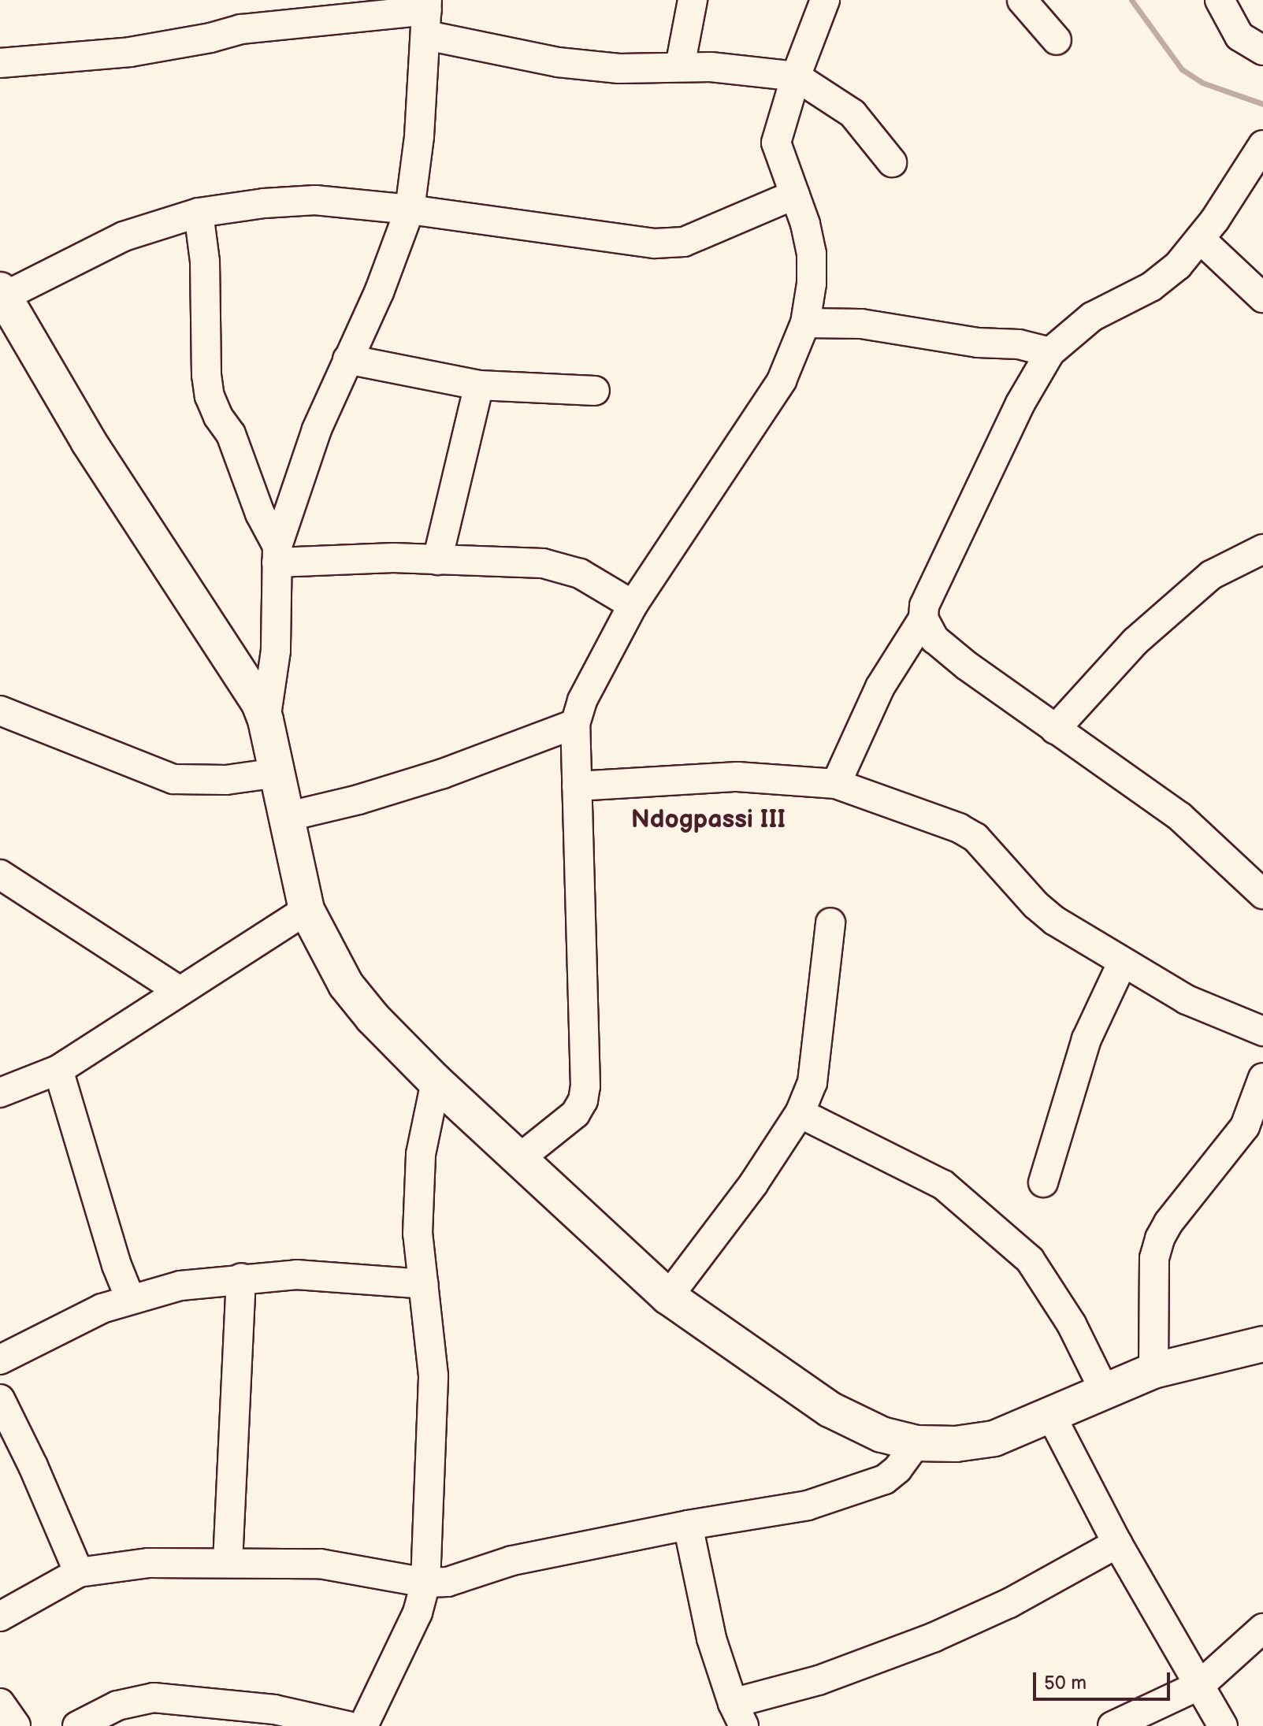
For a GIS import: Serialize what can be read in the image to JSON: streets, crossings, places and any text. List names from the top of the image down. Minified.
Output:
{"districts":["Ndogpassi III"],"scale_bar":"50 m"}
